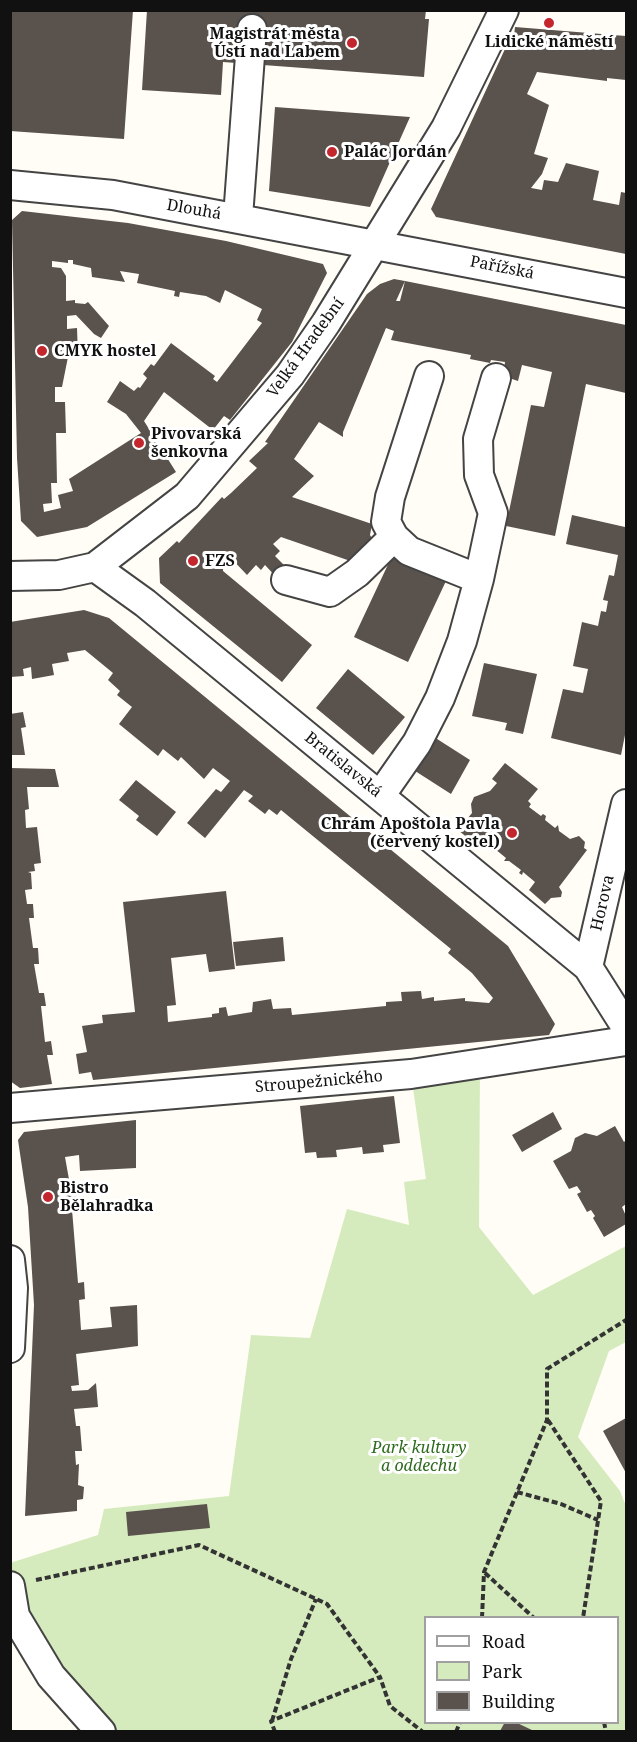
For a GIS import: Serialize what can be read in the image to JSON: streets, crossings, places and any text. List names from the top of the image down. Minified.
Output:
{"streets":{"street":["Dlouhá","Pařížská","Velká Hradební","Bratislavská","Horova","Stroupežnického"]},"crossings":[["Dlouhá","Pařížská"],["Dlouhá","Velká Hradební"],["Pařížská","Velká Hradební"],["Velká Hradební","Bratislavská"],["Bratislavská","Horova"]],"parks":["Park kultury a oddechu"],"places":["Lidické náměstí","Magistrát města Ústí nad Labem","Palác Jordán","CMYK hostel","Pivovarská šenkovna","FZS","Chrám Apoštola Pavla (červený kostel)","Bistro Bělahradka"],"legend":["Road","Park","Building"]}
